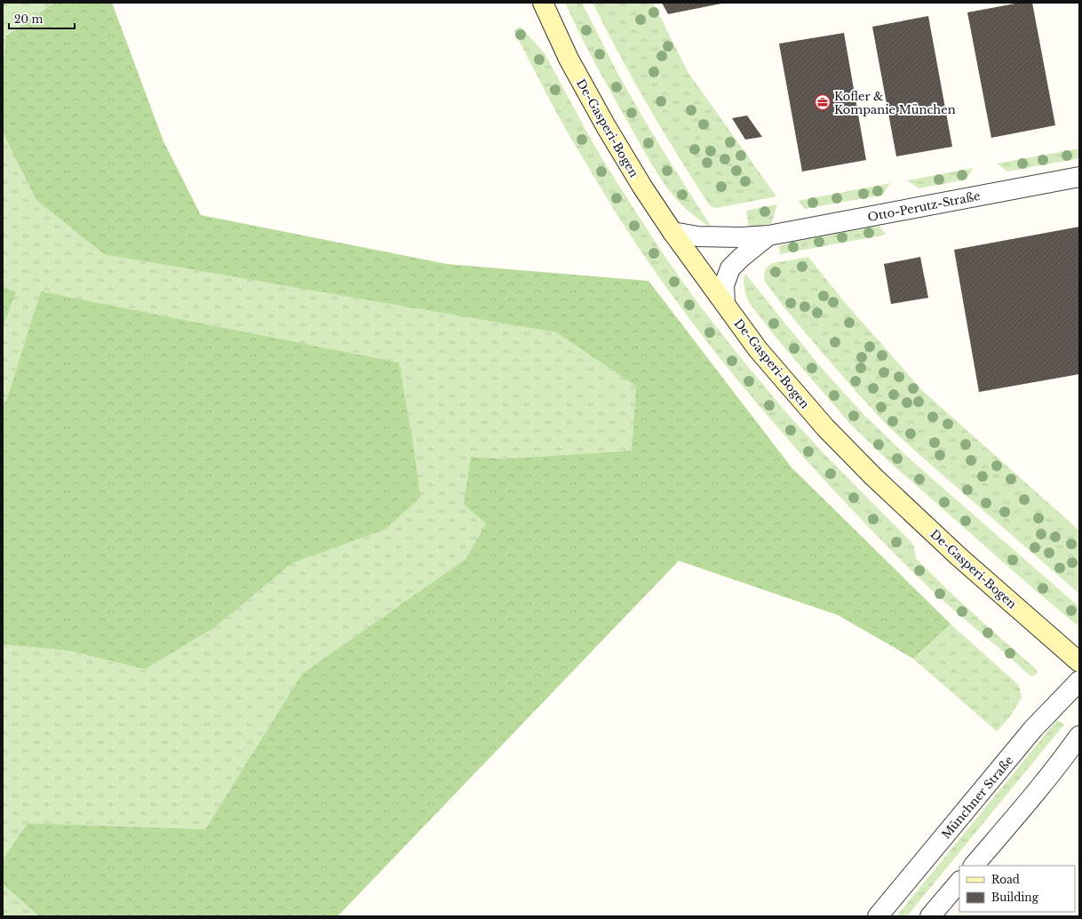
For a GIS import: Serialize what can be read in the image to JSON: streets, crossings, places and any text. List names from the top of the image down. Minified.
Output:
{"streets":{"main road":["De-Gasperi-Bogen"],"street":["Otto-Perutz-Straße","Münchner Straße"]},"crossings":[["De-Gasperi-Bogen","Otto-Perutz-Straße"]],"places":{"office":["Kofler & Kompanie München"]},"legend":["Road","Building"],"scale_bar":"20 m"}
